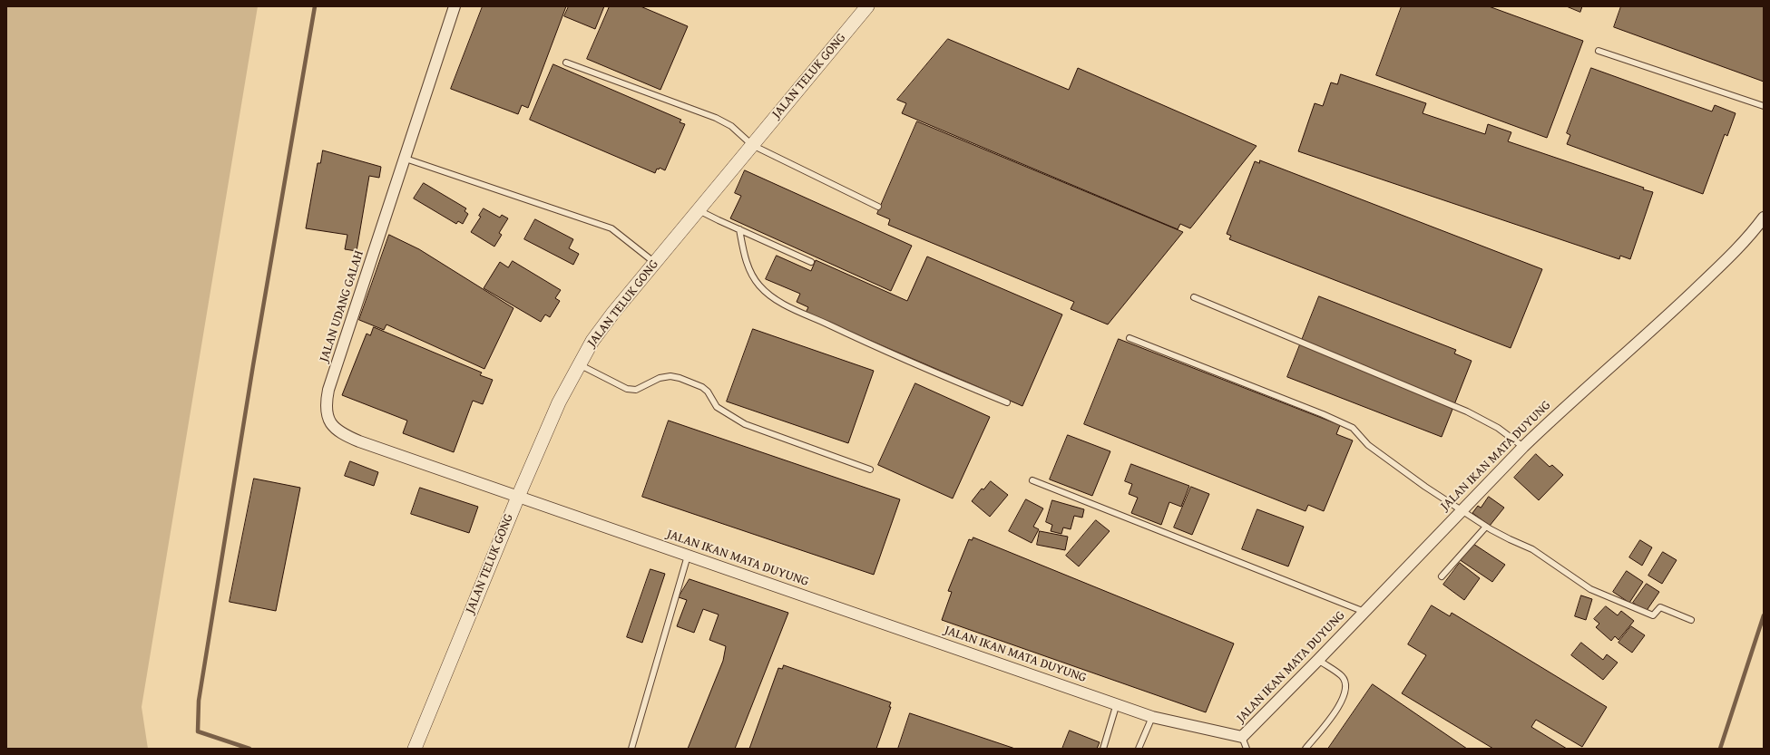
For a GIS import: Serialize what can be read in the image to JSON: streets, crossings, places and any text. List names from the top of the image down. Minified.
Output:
{"streets":{"street":["JALAN TELUK GONG","JALAN UDANG GALAH","JALAN IKAN MATA DUYUNG"]},"crossings":[["JALAN TELUK GONG","JALAN UDANG GALAH"],["JALAN TELUK GONG","JALAN IKAN MATA DUYUNG"],["JALAN UDANG GALAH","JALAN IKAN MATA DUYUNG"]]}
